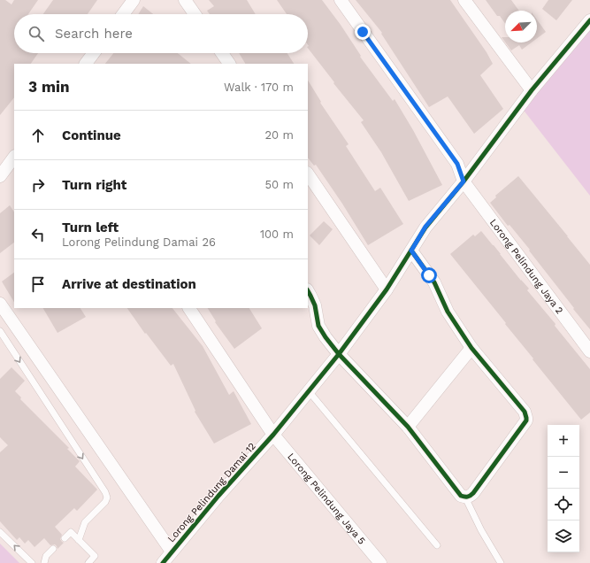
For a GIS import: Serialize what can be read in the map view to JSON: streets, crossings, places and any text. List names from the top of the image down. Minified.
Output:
{"streets":{"street":["Lorong Pelindung Jaya 2","Lorong Pelindung Damai 12","Lorong Pelindung Jaya 5"]},"crossings":[["Lorong Pelindung Jaya 2","Lorong Pelindung Damai 12"],["Lorong Pelindung Damai 12","Lorong Pelindung Jaya 5"]],"north":"bottom left","page":{"search":"Search here","heading":["3 min","Walk · 170 m"],"list":[["Continue","20 m"],["Turn right","50 m"],["Turn left","Lorong Pelindung Damai 26","100 m"],"Arrive at destination"],"map_buttons":["+","−"]}}
